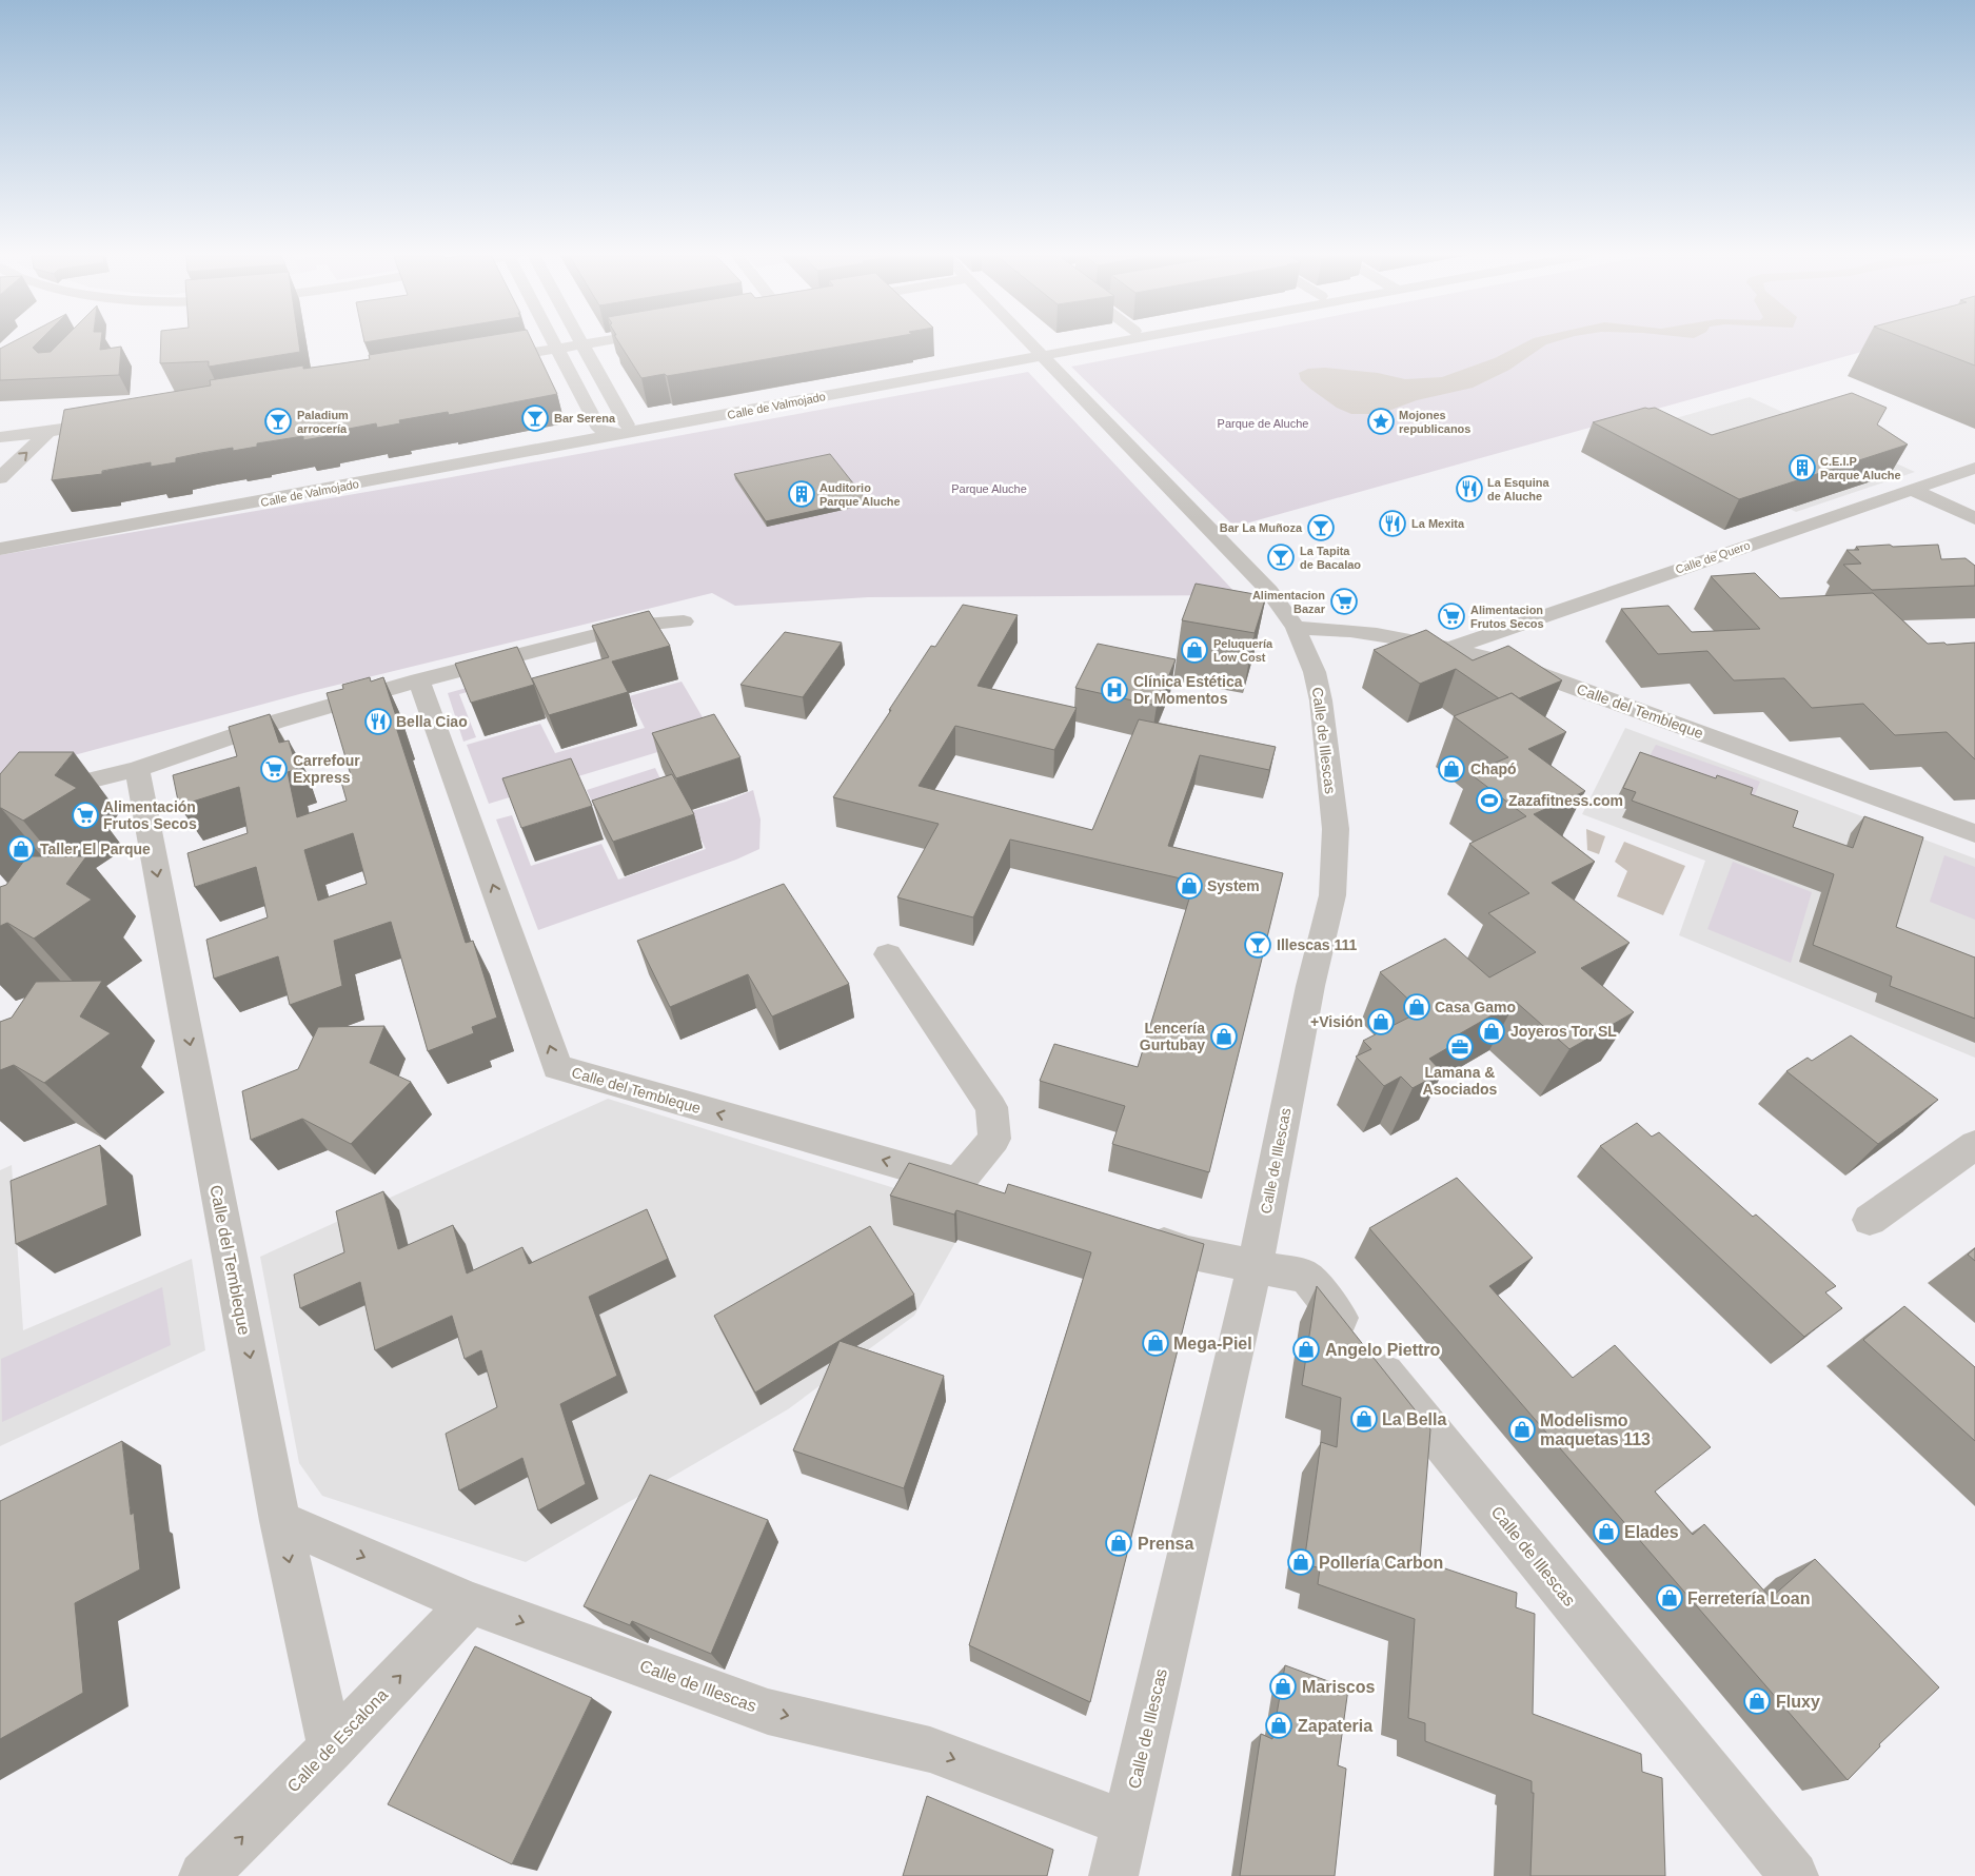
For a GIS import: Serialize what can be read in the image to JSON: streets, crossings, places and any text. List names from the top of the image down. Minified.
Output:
{"streets":{"street":["Calle de Valmojado","Calle de Quero","Calle del Tembleque","Calle de Illescas","Calle de Escalona"]},"crossings":[["Calle de Valmojado","Calle de Illescas"],["Calle de Quero","Calle del Tembleque"],["Calle del Tembleque","Calle de Illescas"],["Calle del Tembleque","Calle de Escalona"],["Calle de Illescas","Calle de Escalona"]],"one_way":["Calle de Escalona"],"parks":["Parque de Aluche","Parque Aluche"],"places":{"bar":["Bar Serena","Paladium arrocería","Bar La Muñoza","La Tapita de Bacalao","Illescas 111"],"place":["Mojones republicanos"],"building":["C.E.I.P Parque Aluche","Auditorio Parque Aluche"],"restaurant":["La Esquina de Aluche","La Mexita","Bella Ciao"],"supermarket":["Alimentacion Bazar","Alimentacion Frutos Secos","Carrefour Express","Alimentación Frutos Secos"],"shop":["Peluquería Low Cost","Chapó","Taller El Parque","System","Casa Gamo","+Visión","Joyeros Tor SL","Lencería Gurtubay","Mega-Piel","Angelo Piettro","La Bella","Modelismo maquetas 113","Elades","Prensa","Pollería Carbon","Ferretería Loan","Mariscos","Fluxy","Zapateria"],"hospital":["Clínica Estética Dr Momentos"],"sports":["Zazafitness.com"],"office":["Lamana & Asociados"]}}
